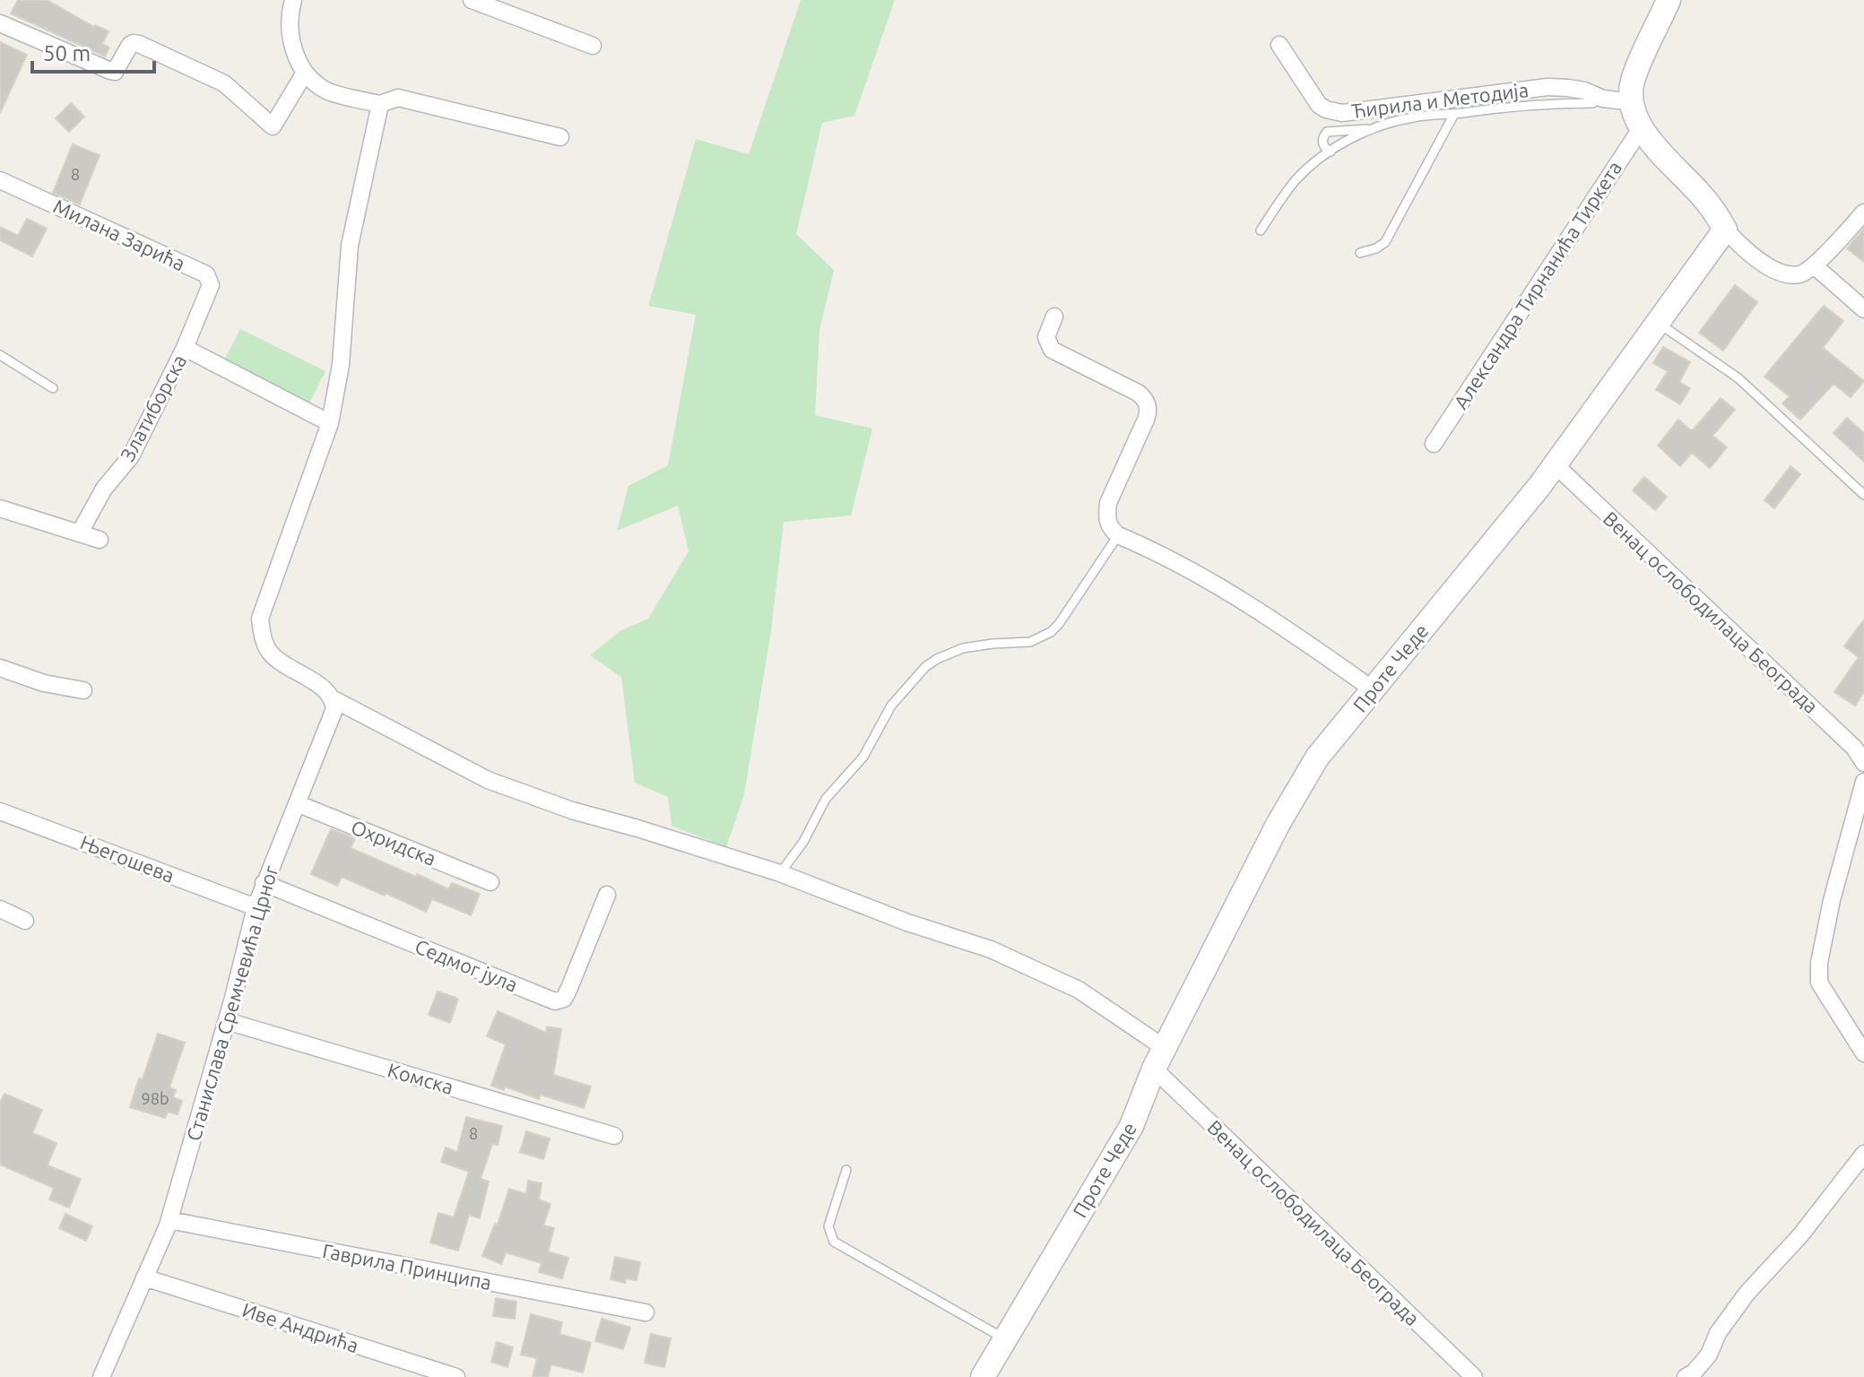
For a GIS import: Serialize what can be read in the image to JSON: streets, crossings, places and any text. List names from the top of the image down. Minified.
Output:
{"streets":{"street":["Ћирила и Методија","Милана Зарића","Александра Тирнанића Тиркета","Златиборска","Венац ослободилаца Београда","Проте Чеде","Охридска","Његошева","Седмог јула","Станислава Сремчевића Црног","Комска","Гаврила Принципа","Иве Андрића"]},"crossings":[["Милана Зарића","Златиборска"],["Венац ослободилаца Београда","Проте Чеде"],["Венац ослободилаца Београда","Станислава Сремчевића Црног"],["Охридска","Станислава Сремчевића Црног"],["Његошева","Станислава Сремчевића Црног"],["Седмог јула","Станислава Сремчевића Црног"],["Станислава Сремчевића Црног","Комска"],["Станислава Сремчевића Црног","Гаврила Принципа"],["Станислава Сремчевића Црног","Иве Андрића"]],"house_numbers":["8","98b","8"],"scale_bar":"50 m"}
